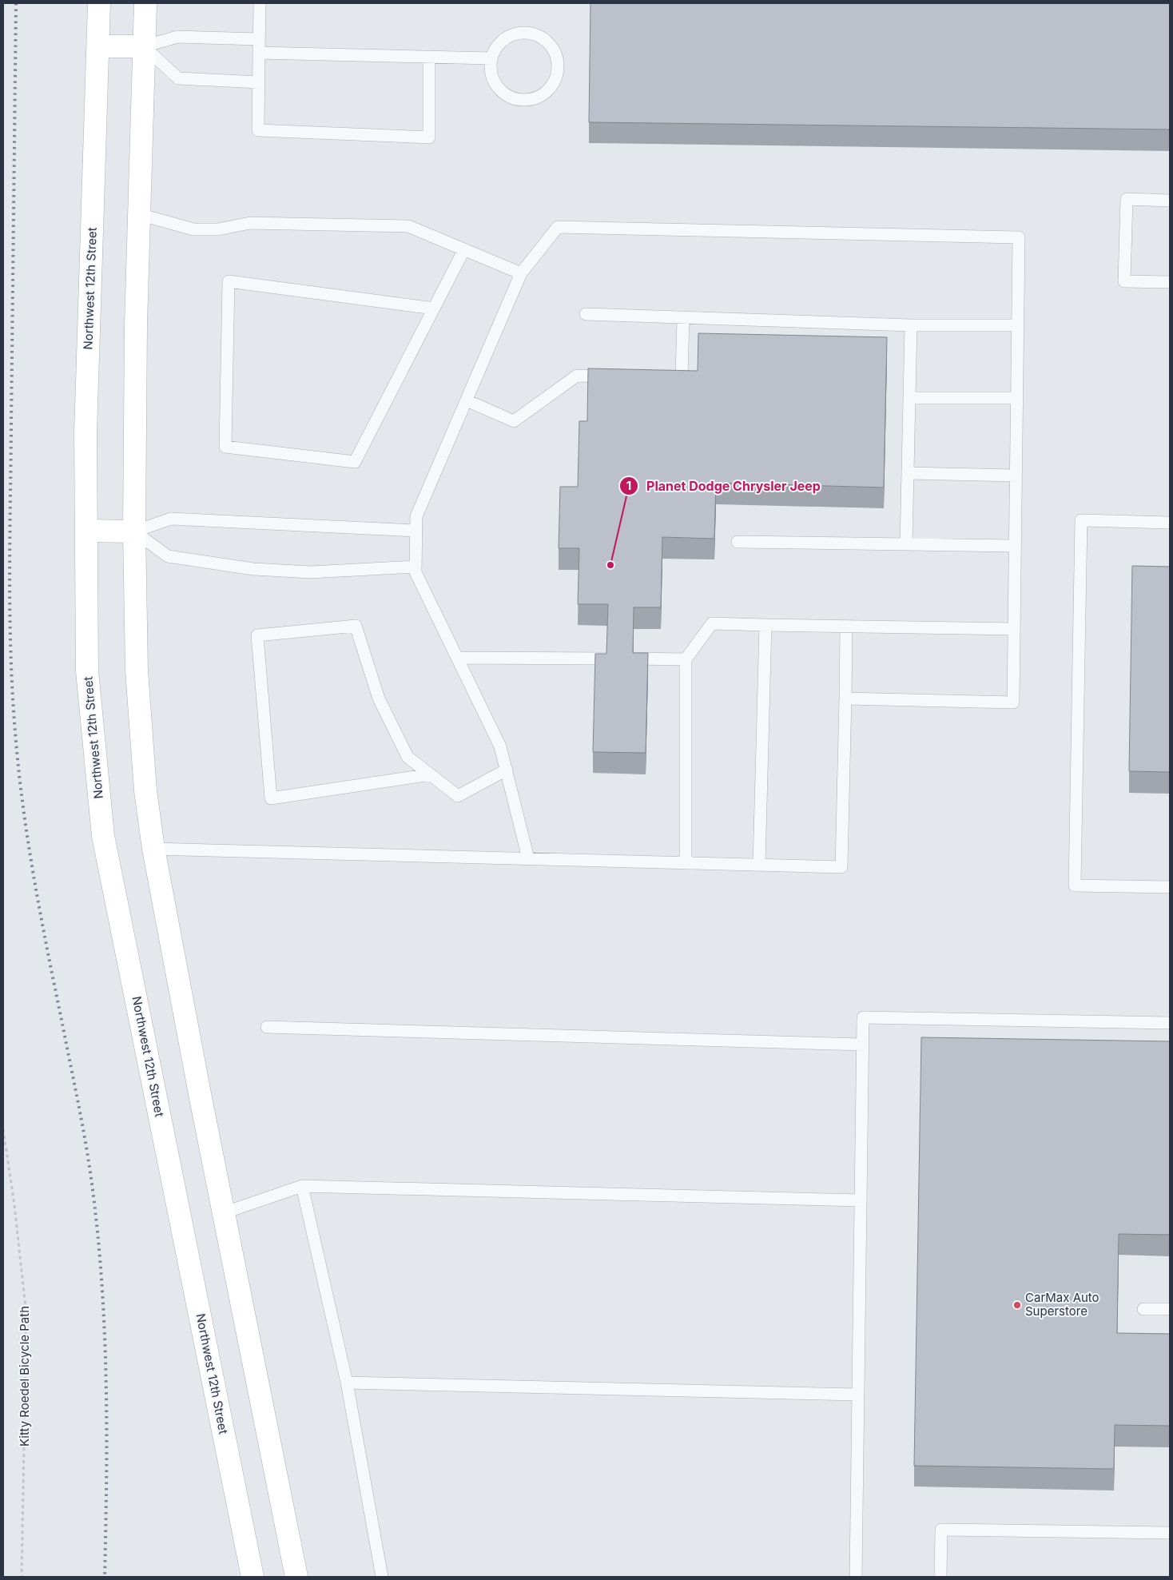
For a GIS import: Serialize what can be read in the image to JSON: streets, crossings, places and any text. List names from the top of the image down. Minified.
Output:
{"streets":{"main road":["Northwest 12th Street"],"path":["Kitty Roedel Bicycle Path"]},"places":["Planet Dodge Chrysler Jeep","CarMax Auto Superstore"]}
